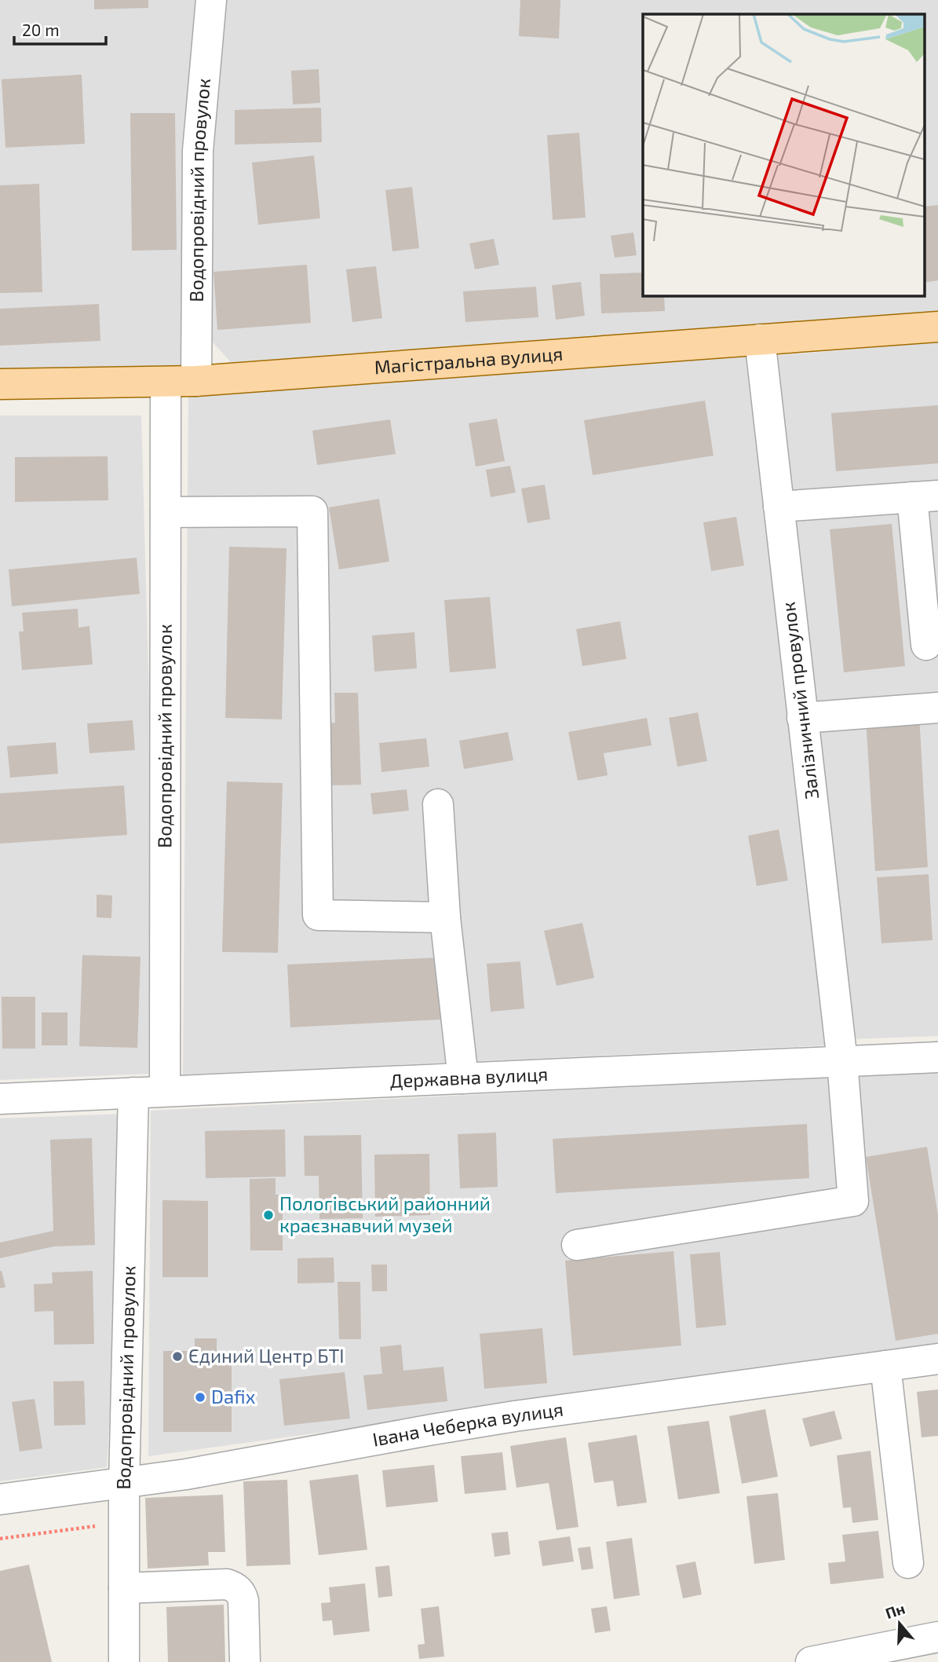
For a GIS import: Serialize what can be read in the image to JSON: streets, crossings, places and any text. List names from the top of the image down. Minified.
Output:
{"streets":{"main road":["Магістральна вулиця"],"street":["Водопровідний провулок","Залізничний провулок","Державна вулиця","Івана Чеберка вулиця"]},"crossings":[["Водопровідний провулок","Магістральна вулиця"],["Водопровідний провулок","Державна вулиця"],["Водопровідний провулок","Івана Чеберка вулиця"],["Магістральна вулиця","Залізничний провулок"],["Залізничний провулок","Державна вулиця"]],"places":["Пологівський районний краєзнавчий музей","Єдиний Центр БТІ","Dafix"],"scale_bar":"20 m","north":"top"}
